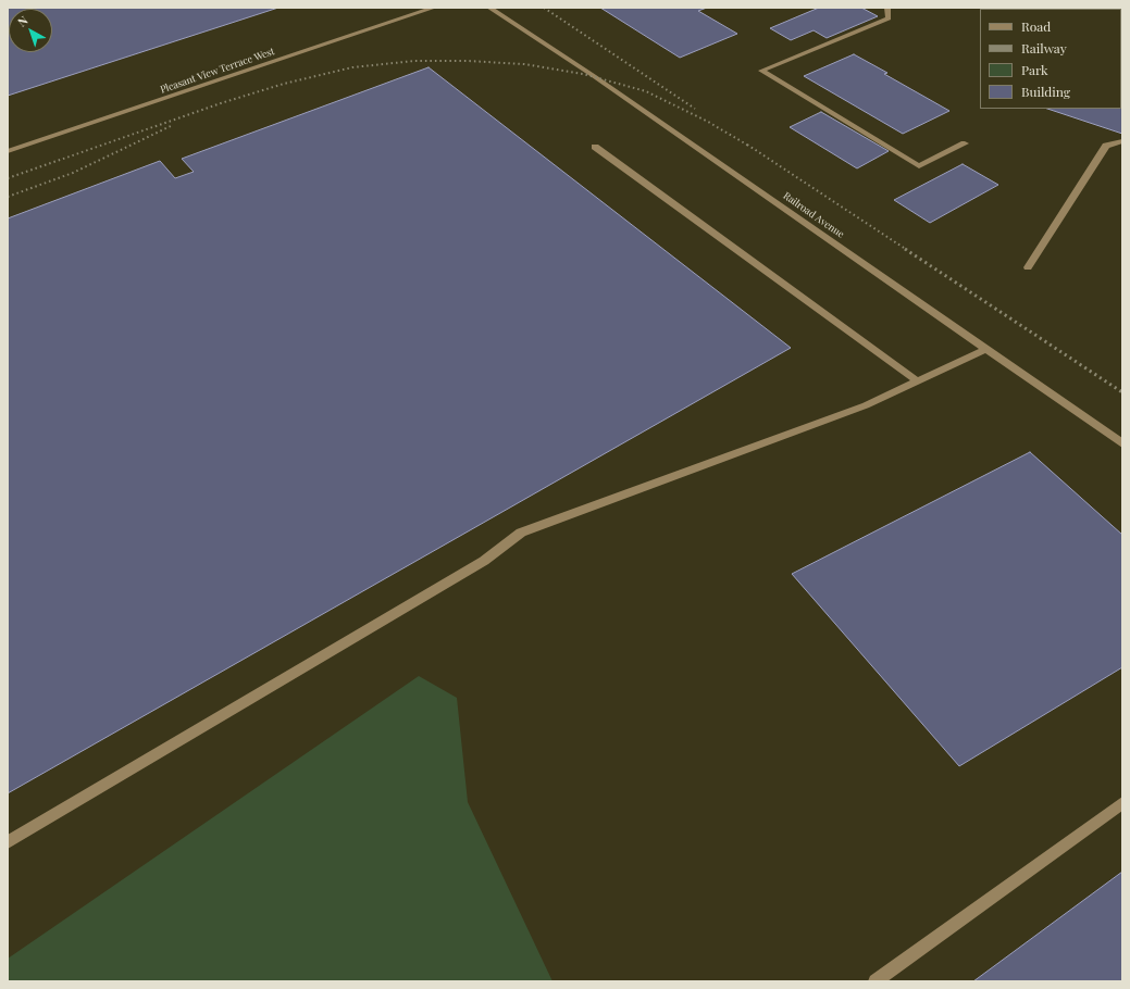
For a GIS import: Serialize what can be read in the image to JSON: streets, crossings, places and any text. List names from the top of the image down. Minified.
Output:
{"streets":{"street":["Pleasant View Terrace West","Railroad Avenue"]},"legend":["Road","Railway","Park","Building"],"north":"top left"}
